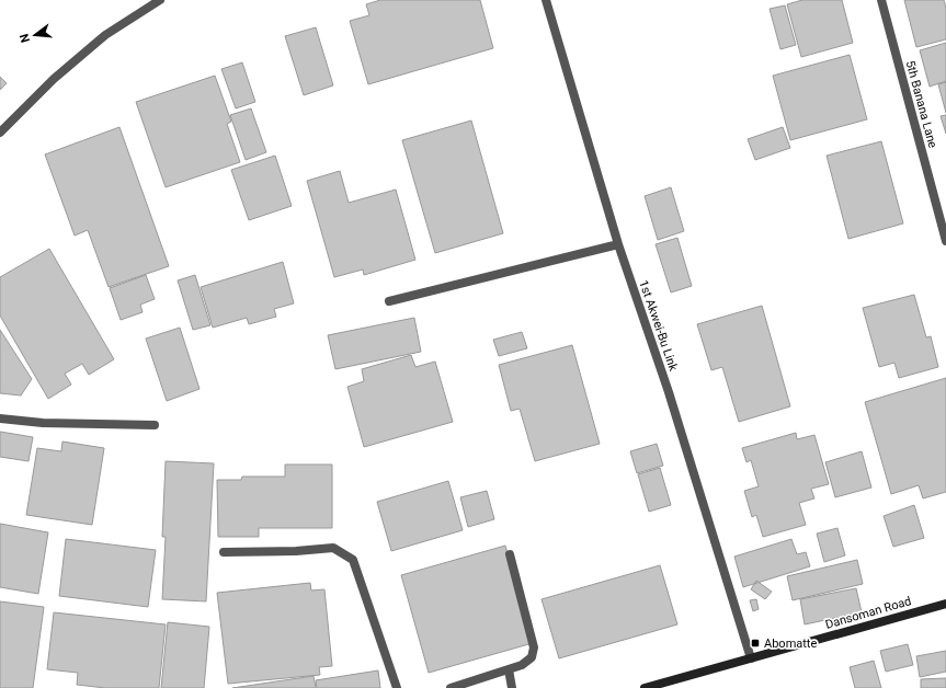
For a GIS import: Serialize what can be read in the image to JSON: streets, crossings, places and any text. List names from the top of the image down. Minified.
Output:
{"streets":{"main road":["Dansoman Road"],"street":["5th Banana Lane","1st Akwei-Bu Link"]},"crossings":[["1st Akwei-Bu Link","Dansoman Road"]],"places":{"transit":["Abomatte"]},"north":"left"}
